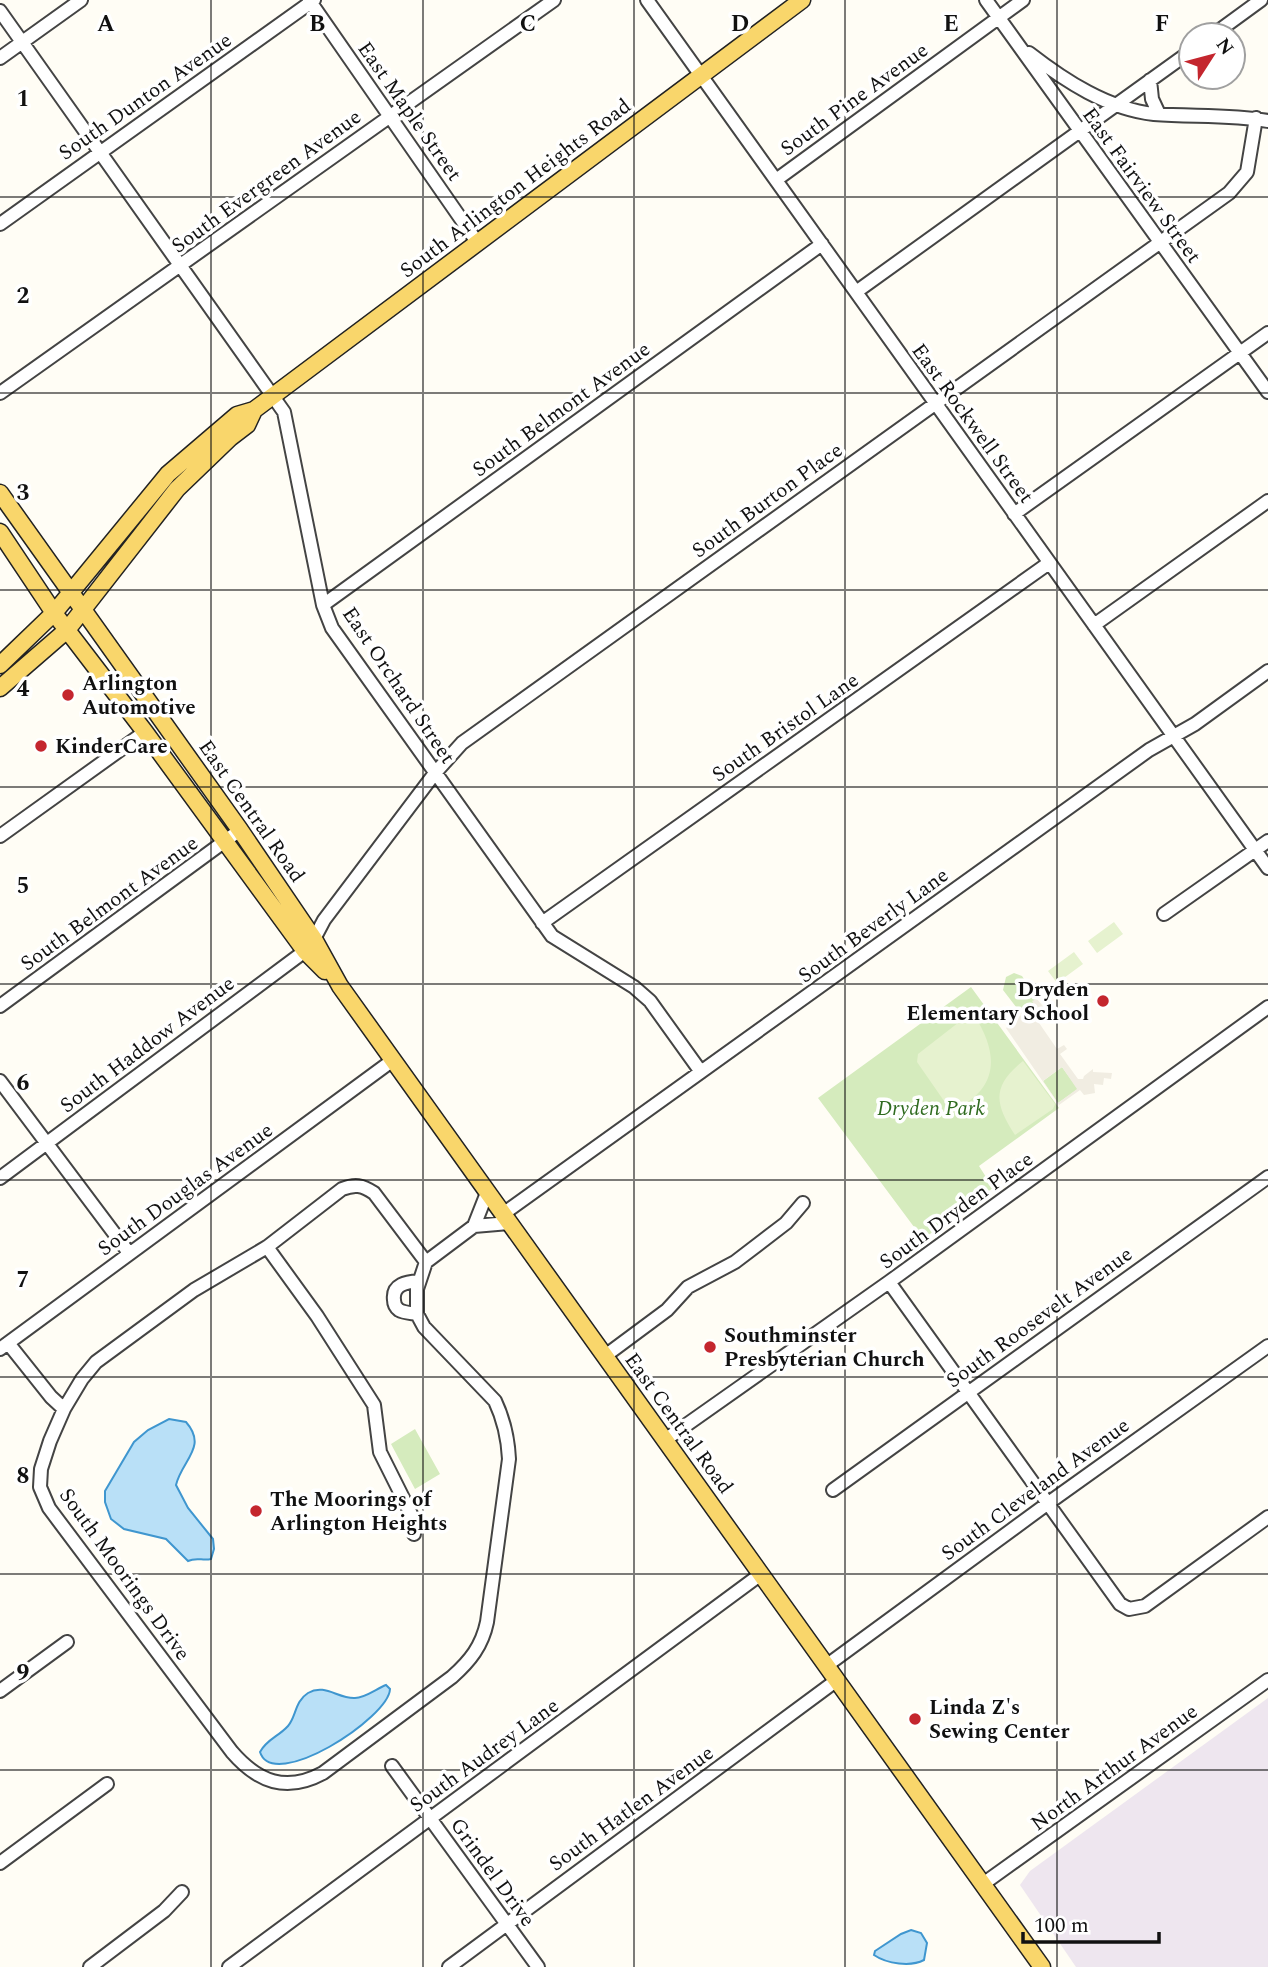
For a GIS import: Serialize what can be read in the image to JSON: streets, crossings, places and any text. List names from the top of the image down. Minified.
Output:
{"streets":{"main road":["South Arlington Heights Road","East Central Road"],"street":["South Dunton Avenue","South Pine Avenue","East Maple Street","South Evergreen Avenue","East Fairview Street","South Belmont Avenue","East Rockwell Street","South Burton Place","East Orchard Street","South Bristol Lane","South Beverly Lane","South Haddow Avenue","South Douglas Avenue","South Dryden Place","South Roosevelt Avenue","South Cleveland Avenue","South Moorings Drive","South Audrey Lane","North Arthur Avenue","South Hatlen Avenue","Grindel Drive"]},"crossings":[["South Dunton Avenue","East Maple Street"],["South Dunton Avenue","East Orchard Street"],["South Pine Avenue","East Fairview Street"],["South Pine Avenue","East Rockwell Street"],["East Maple Street","South Evergreen Avenue"],["East Maple Street","South Arlington Heights Road"],["South Evergreen Avenue","East Orchard Street"],["East Fairview Street","South Burton Place"],["South Arlington Heights Road","East Rockwell Street"],["South Arlington Heights Road","East Orchard Street"],["South Arlington Heights Road","East Central Road"],["South Belmont Avenue","East Rockwell Street"],["South Belmont Avenue","East Orchard Street"],["South Belmont Avenue","East Central Road"],["East Rockwell Street","South Burton Place"],["East Rockwell Street","South Bristol Lane"],["East Rockwell Street","South Beverly Lane"],["South Burton Place","East Orchard Street"],["South Burton Place","East Central Road"],["South Burton Place","South Haddow Avenue"],["East Orchard Street","South Bristol Lane"],["East Orchard Street","South Beverly Lane"],["East Central Road","South Beverly Lane"],["East Central Road","South Haddow Avenue"],["East Central Road","South Douglas Avenue"],["East Central Road","South Dryden Place"],["East Central Road","South Cleveland Avenue"],["East Central Road","South Audrey Lane"],["East Central Road","North Arthur Avenue"],["East Central Road","South Hatlen Avenue"],["South Audrey Lane","Grindel Drive"],["South Hatlen Avenue","Grindel Drive"]],"parks":["Dryden Park"],"places":["Arlington Automotive","KinderCare","Dryden Elementary School","Southminster Presbyterian Church","The Moorings of Arlington Heights","Linda Z's Sewing Center"],"scale_bar":"100 m","north":"top right","grid":{"columns":["A","B","C","D","E","F"],"rows":["1","2","3","4","5","6","7","8","9"]}}
